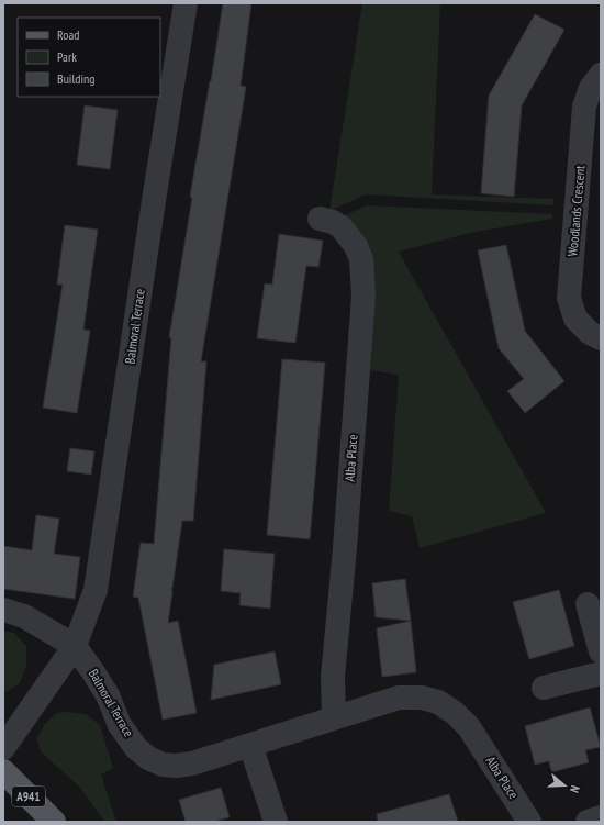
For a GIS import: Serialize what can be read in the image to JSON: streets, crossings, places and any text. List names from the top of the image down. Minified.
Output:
{"streets":{"main road":["A941"],"street":["Woodlands Crescent","Balmoral Terrace","Alba Place"]},"crossings":[["Balmoral Terrace","Alba Place"]],"legend":["Road","Park","Building"],"north":"right"}
